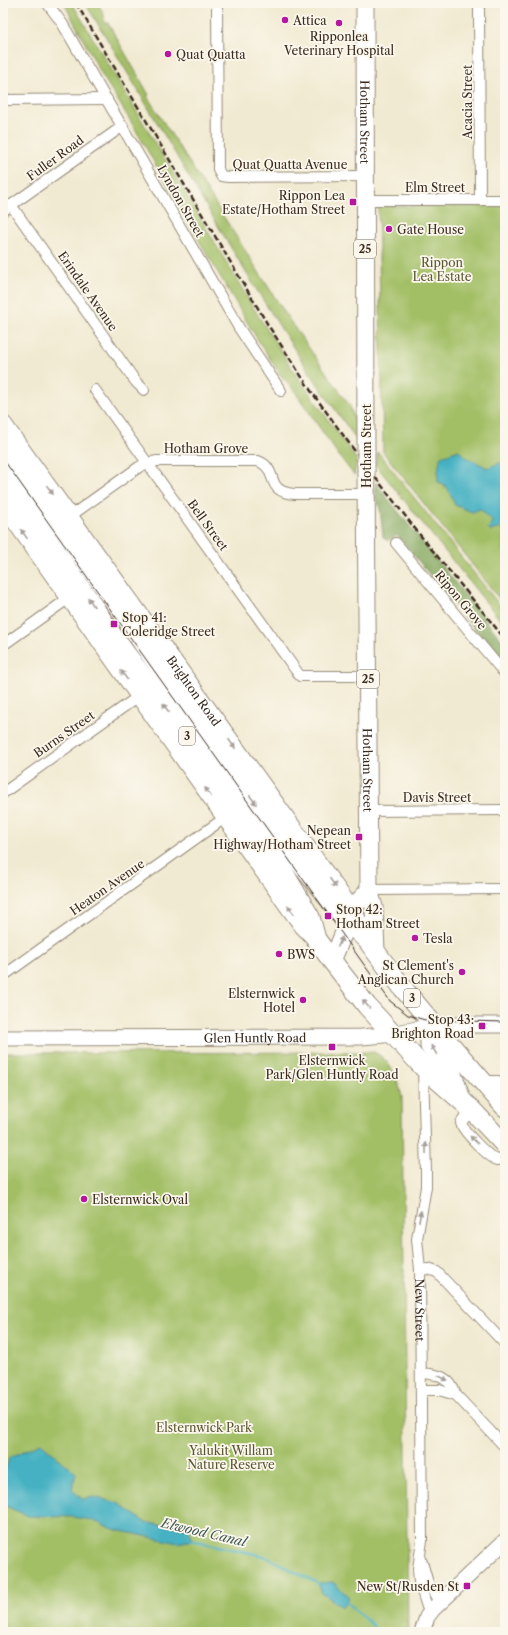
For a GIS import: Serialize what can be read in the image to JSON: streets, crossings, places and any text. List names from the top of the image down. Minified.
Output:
{"streets":{"highway":["Brighton Road","3"],"main road":["Hotham Street","25","Glen Huntly Road"],"street":["Acacia Street","Fuller Road","Quat Quatta Avenue","Elm Street","Lyndon Street","Erindale Avenue","Hotham Grove","Bell Street","Ripon Grove","Burns Street","Davis Street","Heaton Avenue","New Street"]},"crossings":[["Acacia Street","Elm Street"],["Hotham Street","Quat Quatta Avenue"],["Hotham Street","Elm Street"],["Hotham Street","Hotham Grove"],["Hotham Street","Bell Street"],["Hotham Street","Brighton Road"],["Hotham Street","Davis Street"],["Fuller Road","Lyndon Street"],["Fuller Road","Erindale Avenue"],["Hotham Grove","Bell Street"],["Hotham Grove","Brighton Road"],["Brighton Road","Burns Street"],["Brighton Road","3"],["Brighton Road","Heaton Avenue"],["Brighton Road","Glen Huntly Road"],["3","Glen Huntly Road"],["3","New Street"]],"water":["Elwood Canal"],"parks":["Rippon Lea Estate","Elsternwick Park","Yalukit Willam Nature Reserve"],"places":{"other":["Attica","Ripponlea Veterinary Hospital","Quat Quatta","Gate House","Tesla","BWS","St Clement's Anglican Church","Elsternwick Hotel","Elsternwick Oval"],"transit":["Rippon Lea Estate/Hotham Street","Stop 41: Coleridge Street","Nepean Highway/Hotham Street","Stop 42: Hotham Street","Stop 43: Brighton Road","Elsternwick Park/Glen Huntly Road","New St/Rusden St"]}}
